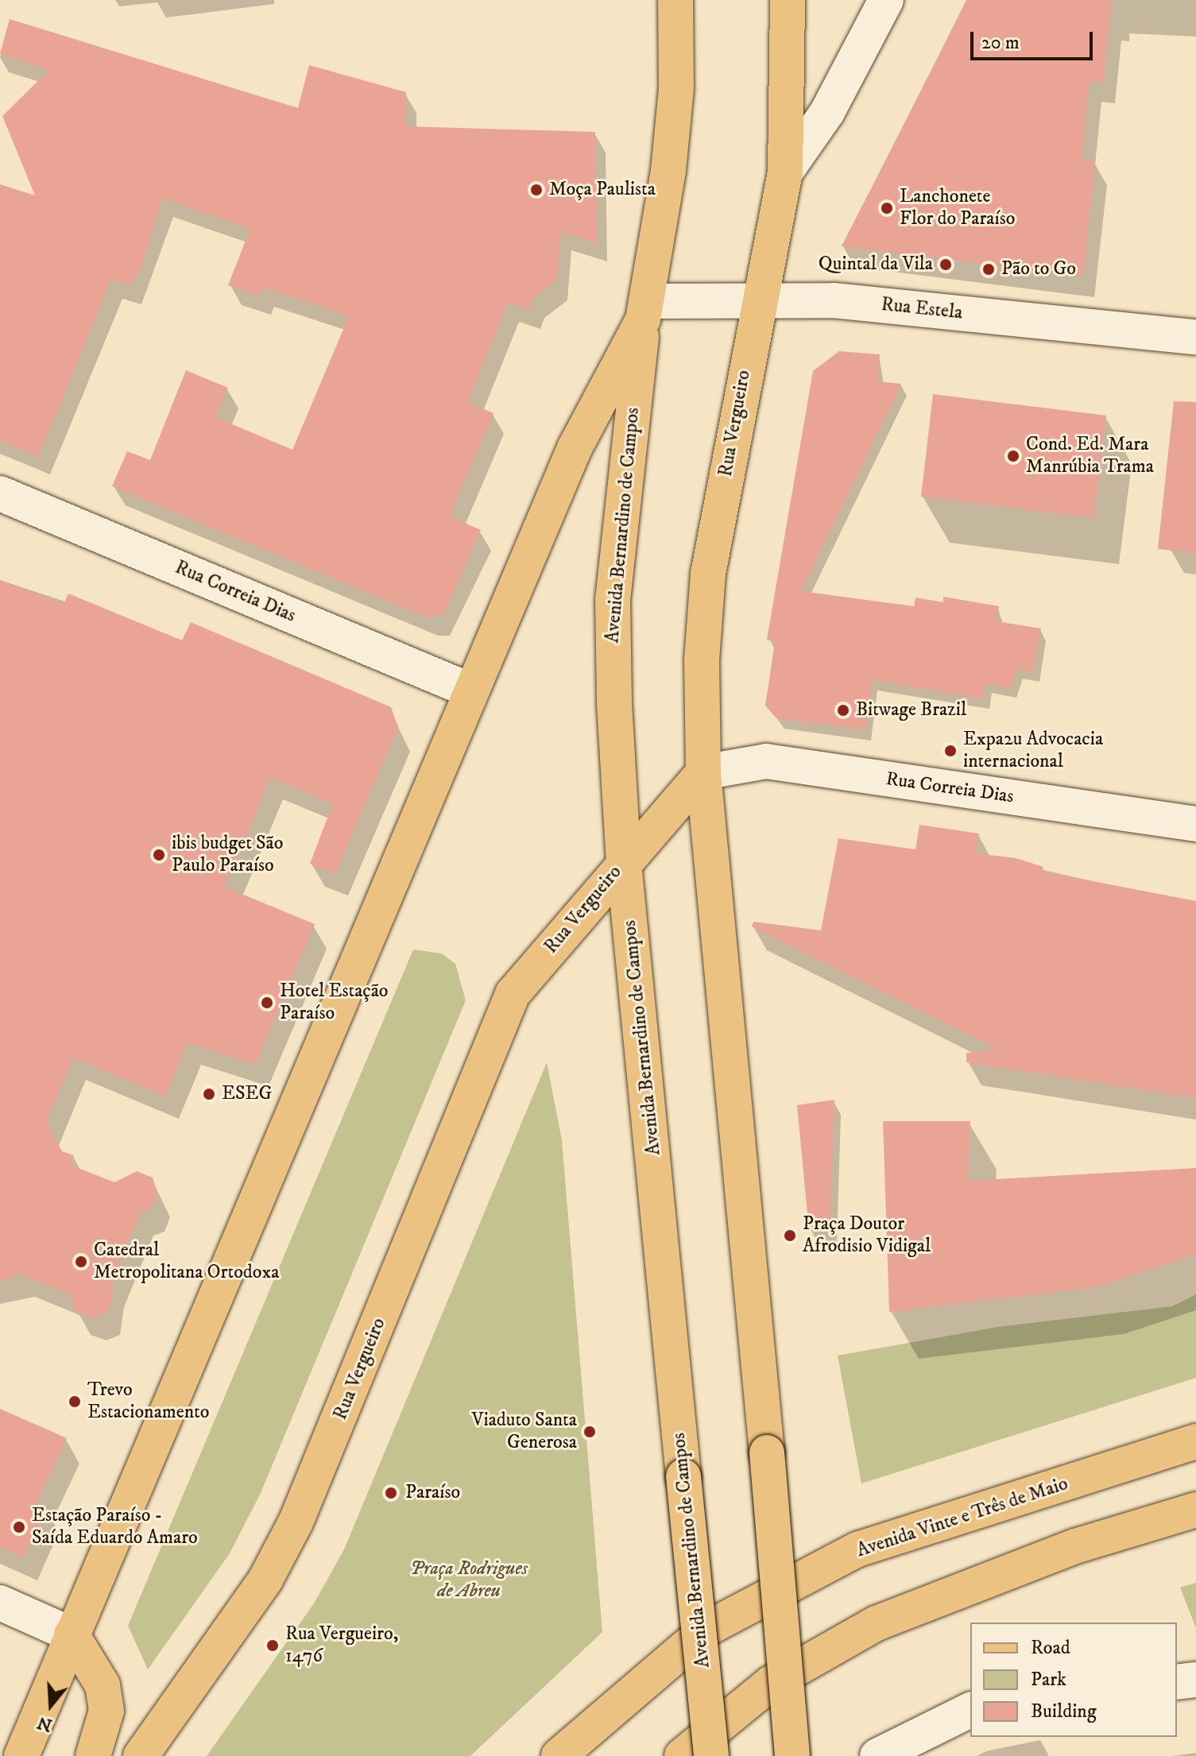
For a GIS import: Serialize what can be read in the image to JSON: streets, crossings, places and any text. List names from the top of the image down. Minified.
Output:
{"streets":{"main road":["Rua Vergueiro","Avenida Bernardino de Campos","Avenida Vinte e Três de Maio"],"street":["Rua Estela","Rua Correia Dias"]},"crossings":[["Rua Estela","Rua Vergueiro"],["Rua Estela","Avenida Bernardino de Campos"],["Rua Vergueiro","Avenida Bernardino de Campos"],["Rua Vergueiro","Rua Correia Dias"]],"parks":["Praça Rodrigues de Abreu"],"places":["Moça Paulista","Lanchonete Flor do Paraíso","Quintal da Vila","Pão to Go","Cond. Ed. Mara Manrúbia Trama","Bitwage Brazil","Expa2u Advocacia internacional","ibis budget São Paulo Paraíso","Hotel Estação Paraíso","ESEG","Praça Doutor Afrodisio Vidigal","Catedral Metropolitana Ortodoxa","Trevo Estacionamento","Viaduto Santa Generosa","Paraíso","Estação Paraíso - Saída Eduardo Amaro","Rua Vergueiro, 1476"],"legend":["Road","Park","Building"],"scale_bar":"20 m","north":"bottom"}
